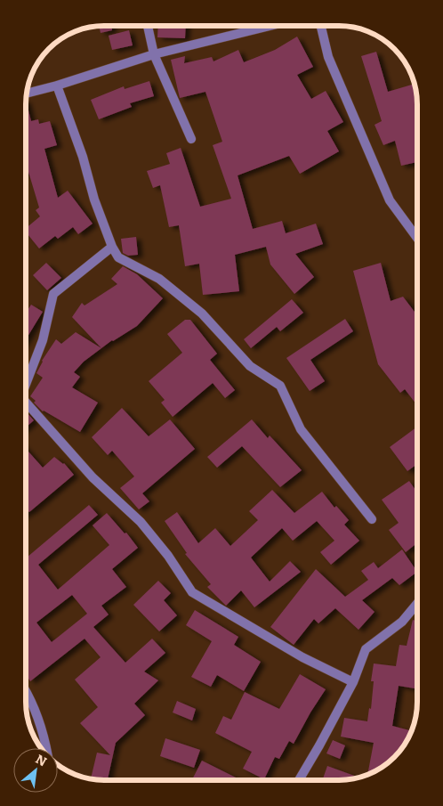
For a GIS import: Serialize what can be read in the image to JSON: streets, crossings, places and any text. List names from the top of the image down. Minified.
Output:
{"north":"top right"}
